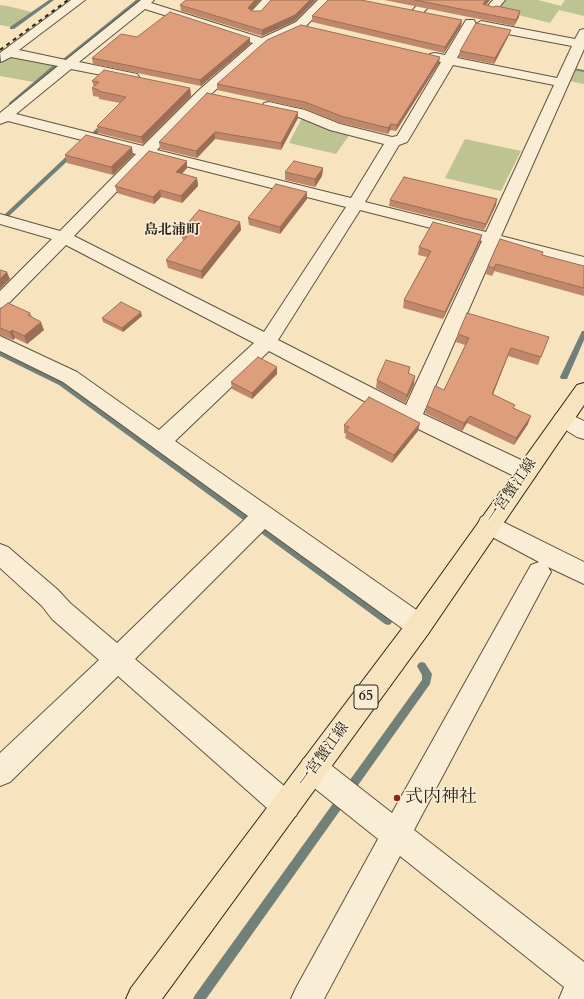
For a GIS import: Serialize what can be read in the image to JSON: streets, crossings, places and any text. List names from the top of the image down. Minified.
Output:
{"streets":{"main road":["一宮蟹江線","65"]},"districts":["島北浦町"],"places":["式内神社"]}
